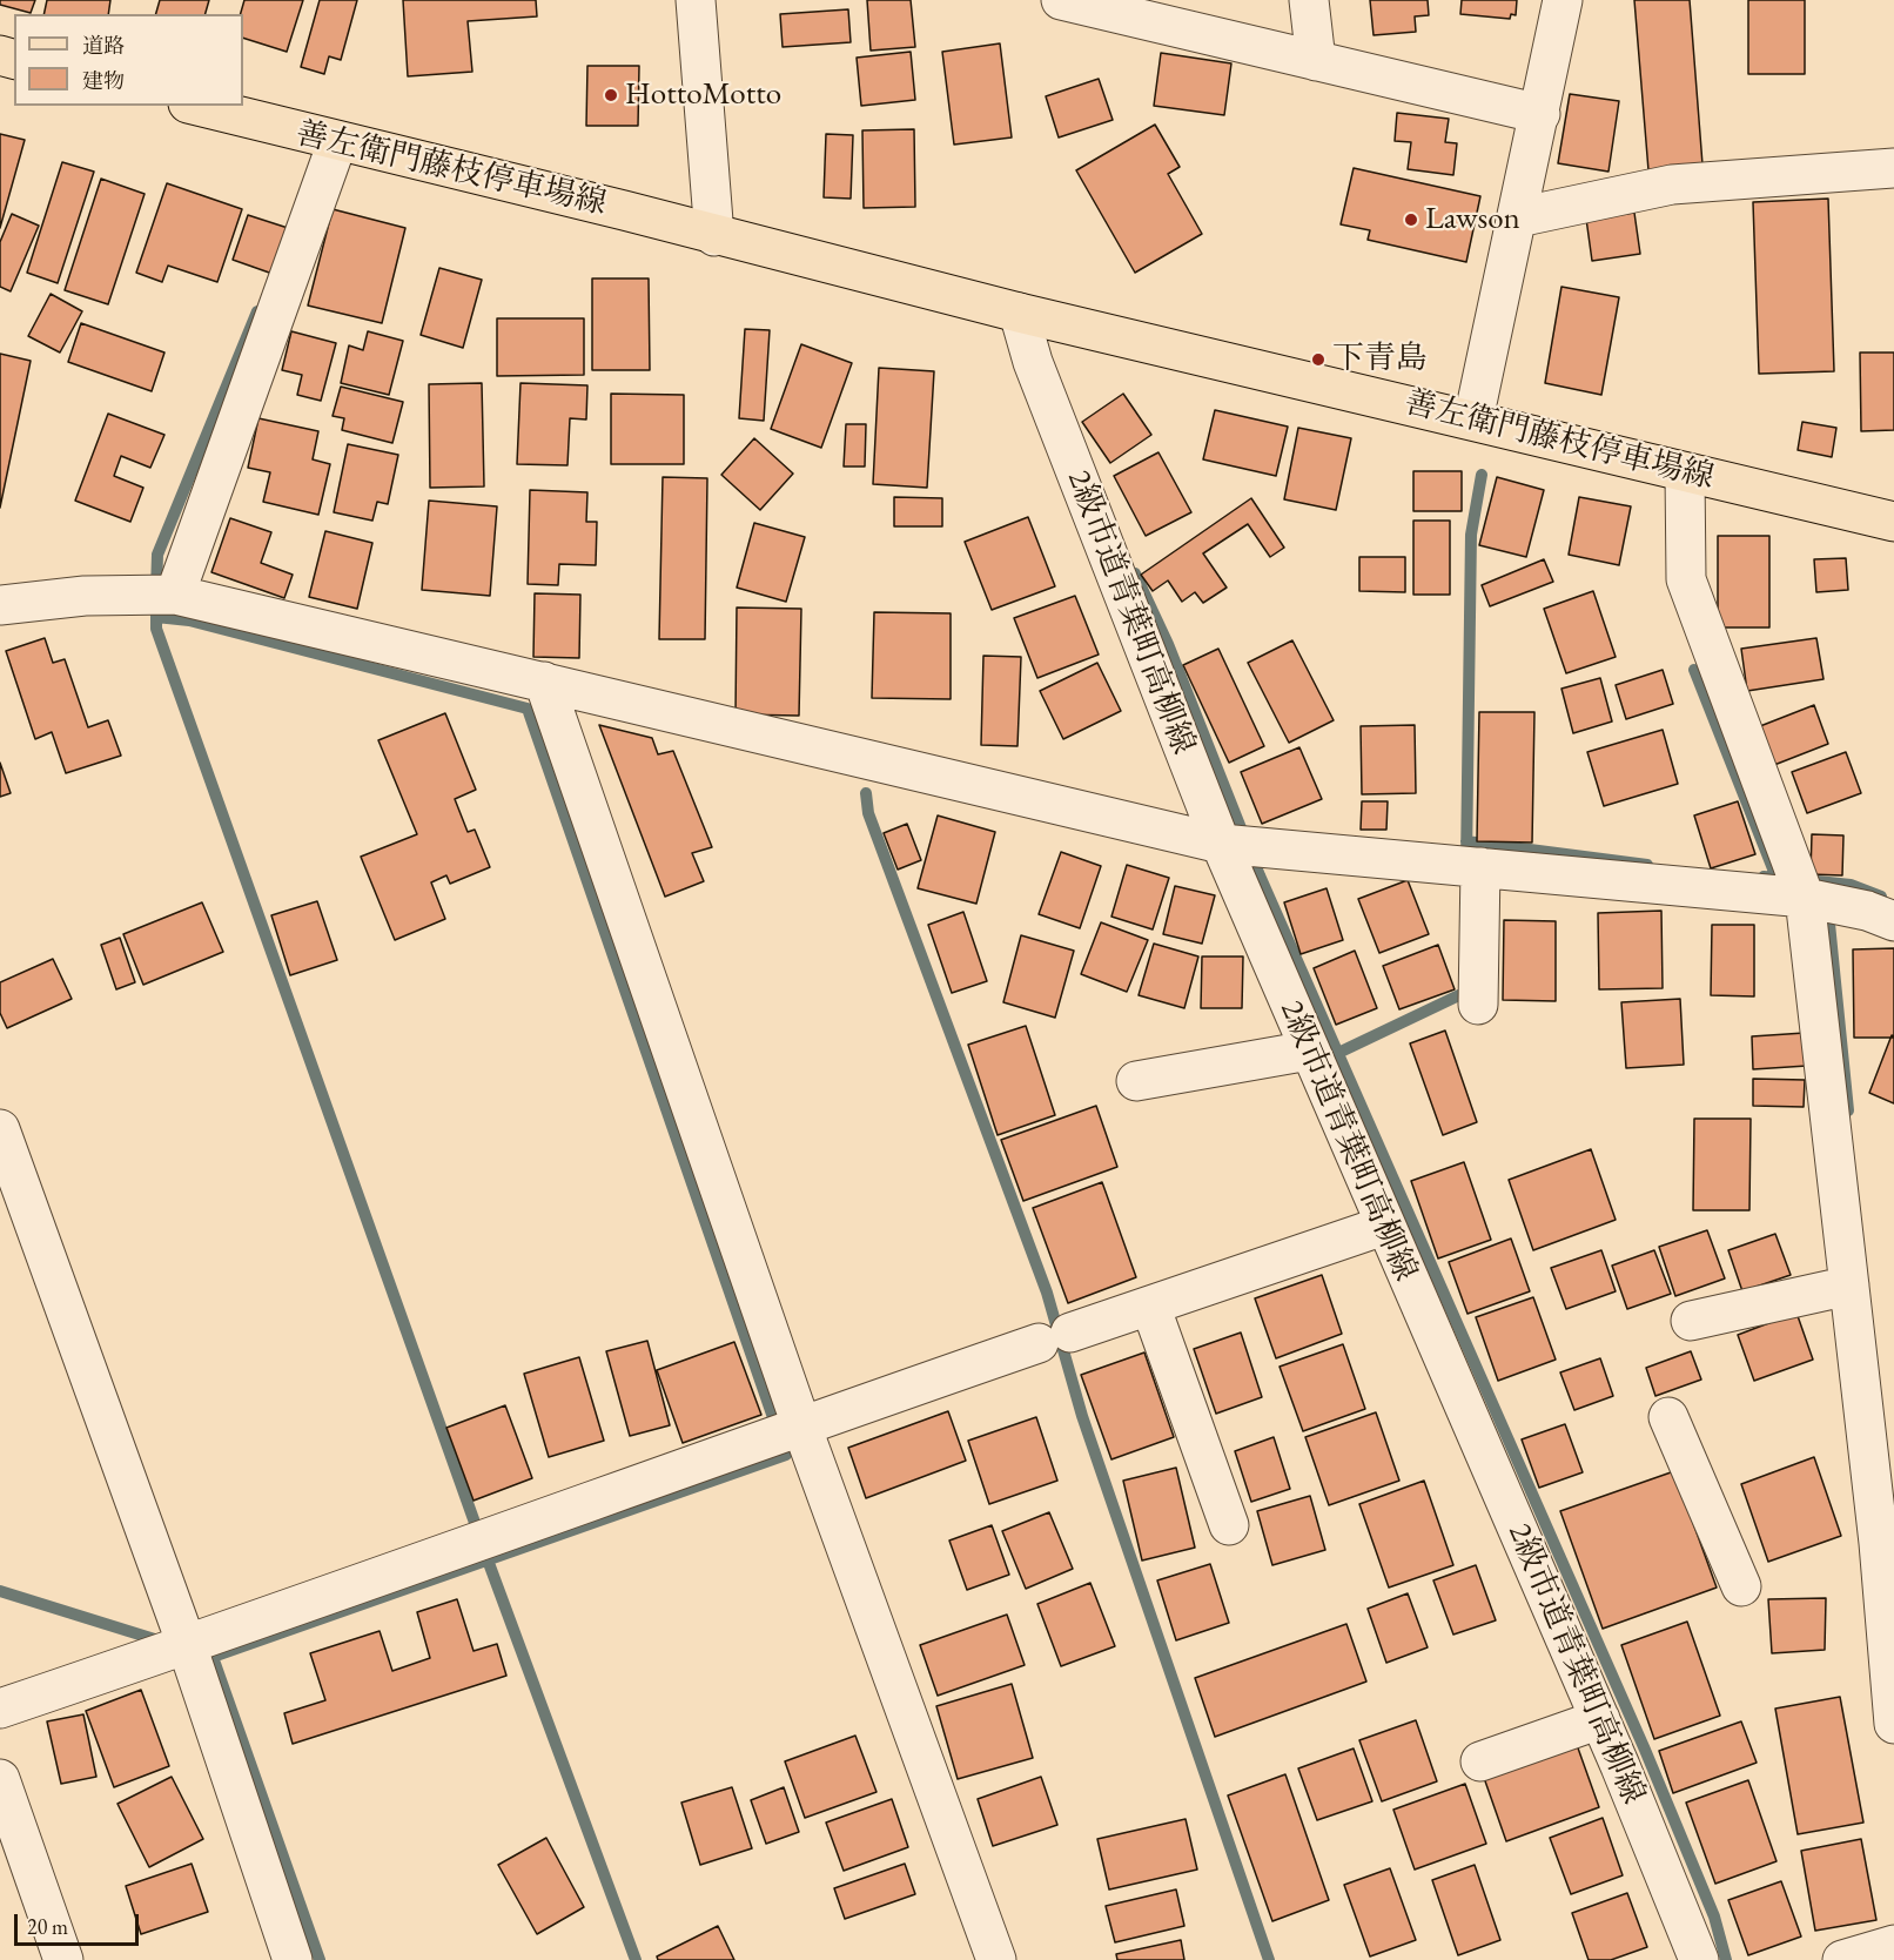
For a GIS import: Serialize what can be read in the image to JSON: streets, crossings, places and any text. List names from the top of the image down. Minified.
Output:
{"streets":{"main road":["善左衛門藤枝停車場線"],"street":["2級市道青葉町高柳線"]},"crossings":[["善左衛門藤枝停車場線","2級市道青葉町高柳線"]],"places":["HottoMotto","Lawson","下青島"],"legend":["道路","建物"],"scale_bar":"20 m"}
